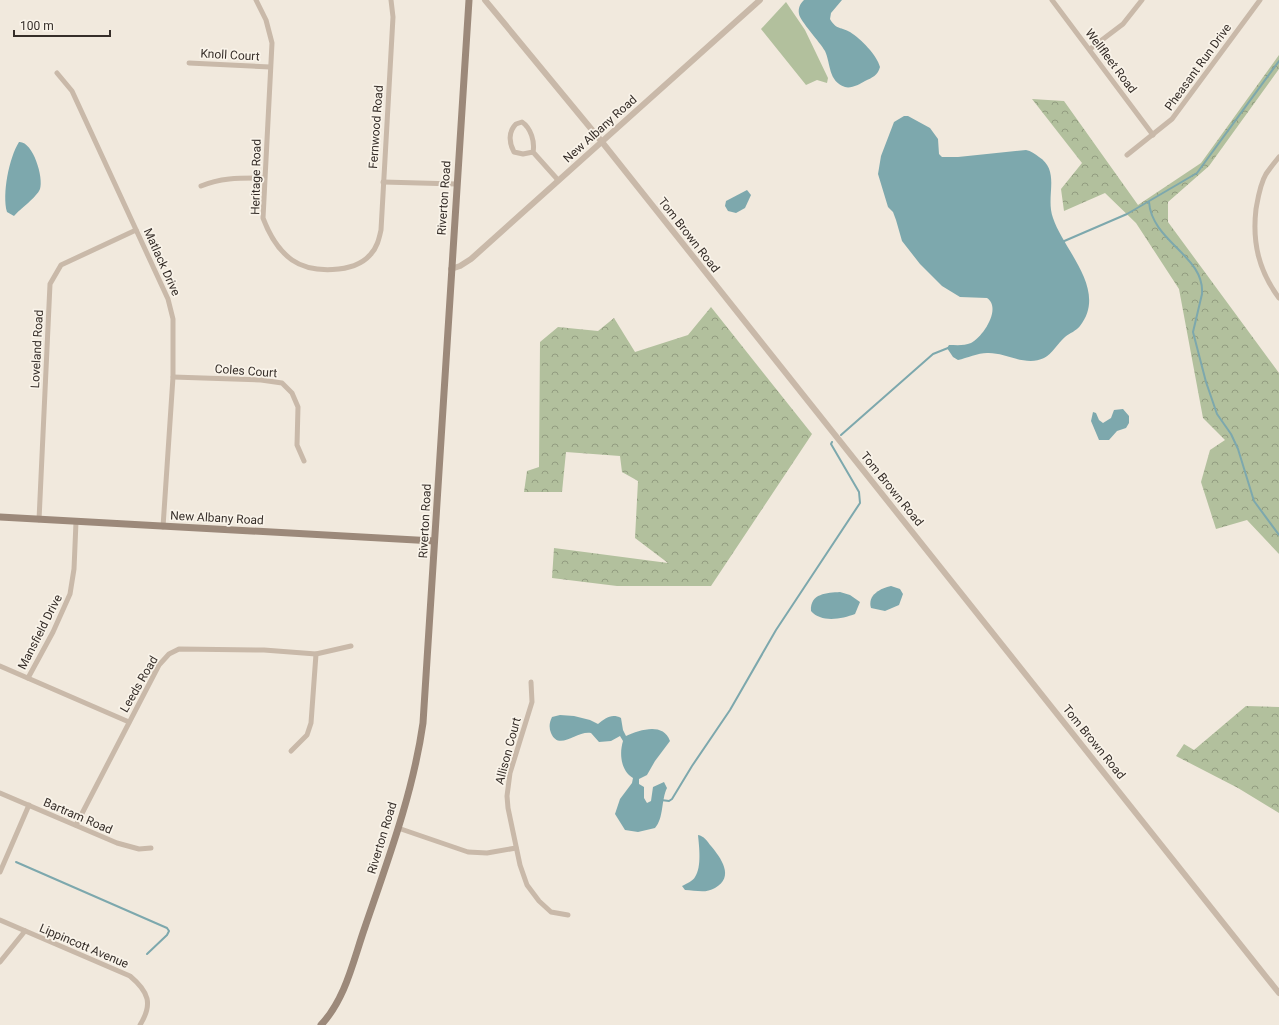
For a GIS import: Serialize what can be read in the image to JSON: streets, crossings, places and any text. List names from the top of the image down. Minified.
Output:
{"streets":{"main road":["New Albany Road","Riverton Road"],"street":["Knoll Court","Wellfleet Road","Pheasant Run Drive","Fernwood Road","Heritage Road","Tom Brown Road","Matlack Drive","Loveland Road","Coles Court","Mansfield Drive","Leeds Road","Allison Court","Bartram Road","Lippincott Avenue"]},"crossings":[["Knoll Court","Heritage Road"],["Wellfleet Road","Pheasant Run Drive"],["Fernwood Road","Heritage Road"],["Fernwood Road","Riverton Road"],["New Albany Road","Riverton Road"],["New Albany Road","Tom Brown Road"],["New Albany Road","Matlack Drive"],["New Albany Road","Loveland Road"],["New Albany Road","Mansfield Drive"],["Matlack Drive","Loveland Road"],["Matlack Drive","Coles Court"],["Leeds Road","Bartram Road"]],"scale_bar":"100 m"}
